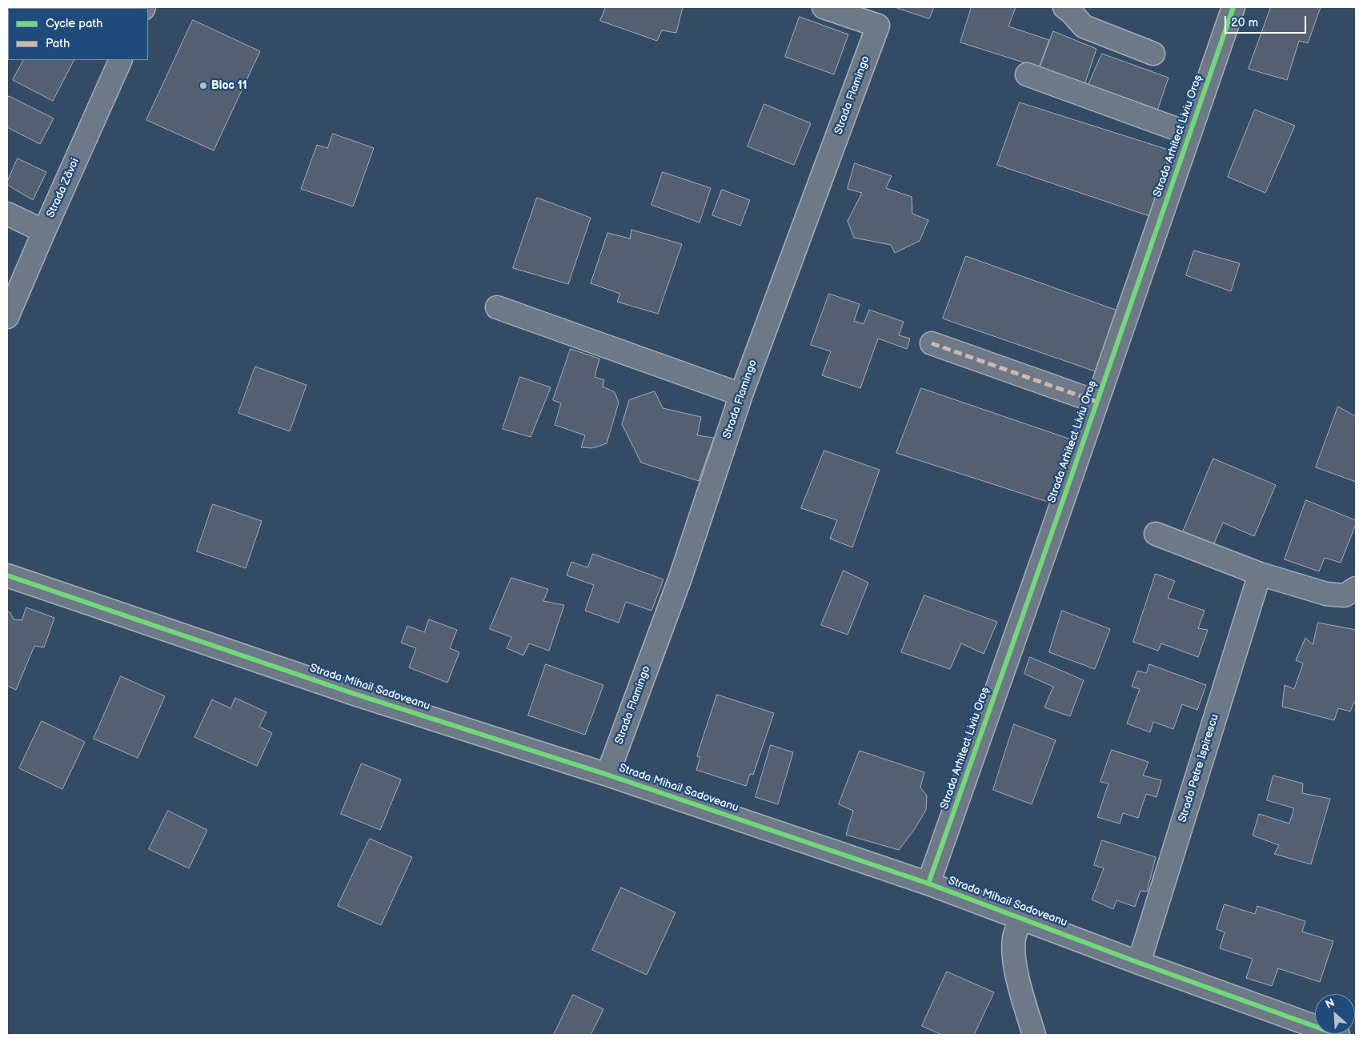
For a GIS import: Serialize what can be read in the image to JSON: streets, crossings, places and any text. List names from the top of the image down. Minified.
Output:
{"streets":{"street":["Strada Flamingo","Strada Arhitect Liviu Oroș","Strada Zăvoi","Strada Mihail Sadoveanu","Strada Petre Ispirescu"]},"crossings":[["Strada Flamingo","Strada Mihail Sadoveanu"],["Strada Arhitect Liviu Oroș","Strada Mihail Sadoveanu"],["Strada Mihail Sadoveanu","Strada Petre Ispirescu"]],"places":["Bloc 11"],"legend":["Cycle path","Path"],"scale_bar":"20 m","north":"top left"}
